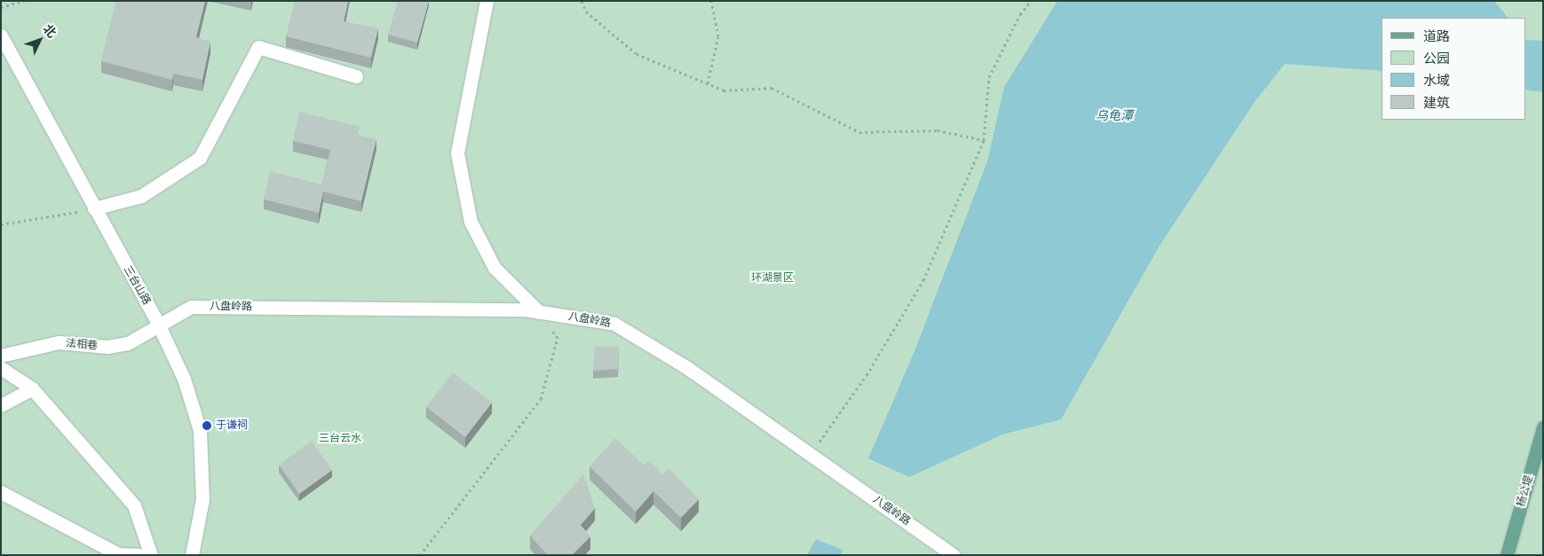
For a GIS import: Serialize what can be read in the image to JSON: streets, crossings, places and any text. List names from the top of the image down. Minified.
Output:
{"streets":{"main road":["杨公堤"],"street":["三台山路","八盘岭路","法相巷"]},"crossings":[["三台山路","八盘岭路"],["三台山路","法相巷"],["八盘岭路","法相巷"]],"water":["乌龟潭"],"parks":["环湖景区","三台云水"],"places":["于谦祠"],"legend":["道路","公园","水域","建筑"],"north":"top right"}
